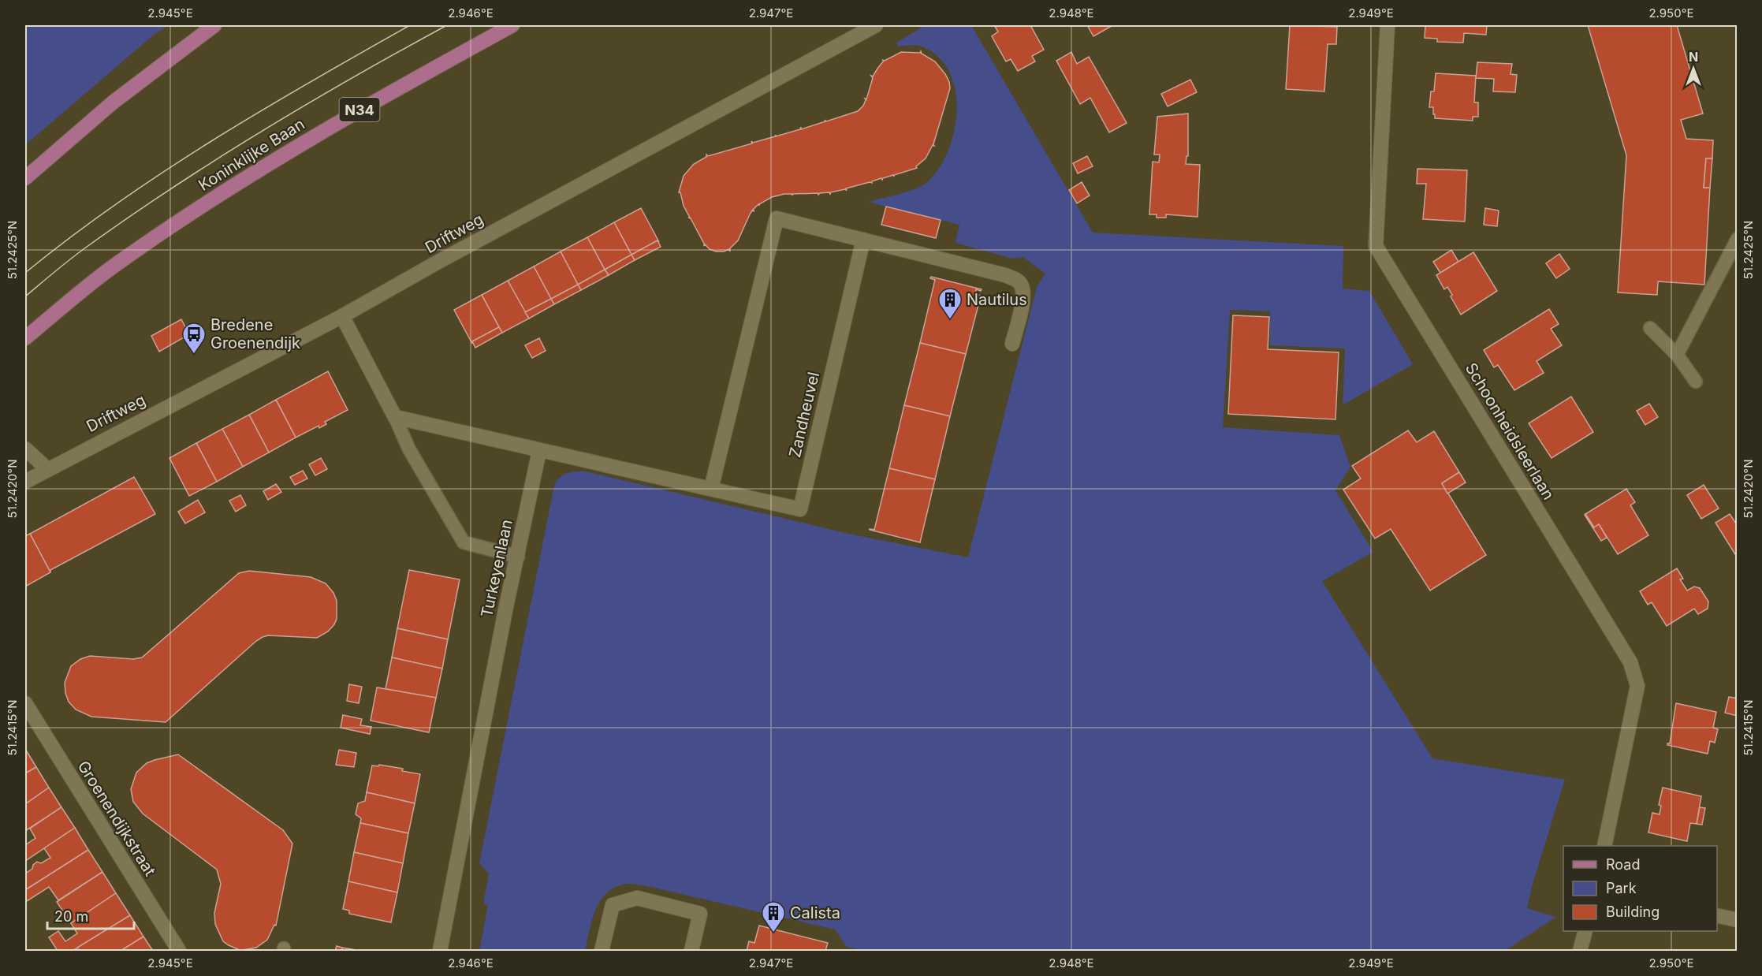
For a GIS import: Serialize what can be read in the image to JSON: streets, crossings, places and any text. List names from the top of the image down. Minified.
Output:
{"streets":{"main road":["N34","Koninklijke Baan"],"street":["Driftweg","Zandheuvel","Schoonheidsleerlaan","Turkeyenlaan","Groenendijkstraat"]},"crossings":[["Zandheuvel","Turkeyenlaan"]],"places":{"building":["Nautilus","Calista"],"bus stop":["Bredene Groenendijk"]},"legend":["Road","Park","Building"],"scale_bar":"20 m","north":"top","coordinates":["2.945°E","2.946°E","2.947°E","2.948°E","2.949°E","2.950°E","51.2425°N","51.2420°N","51.2415°N"]}
